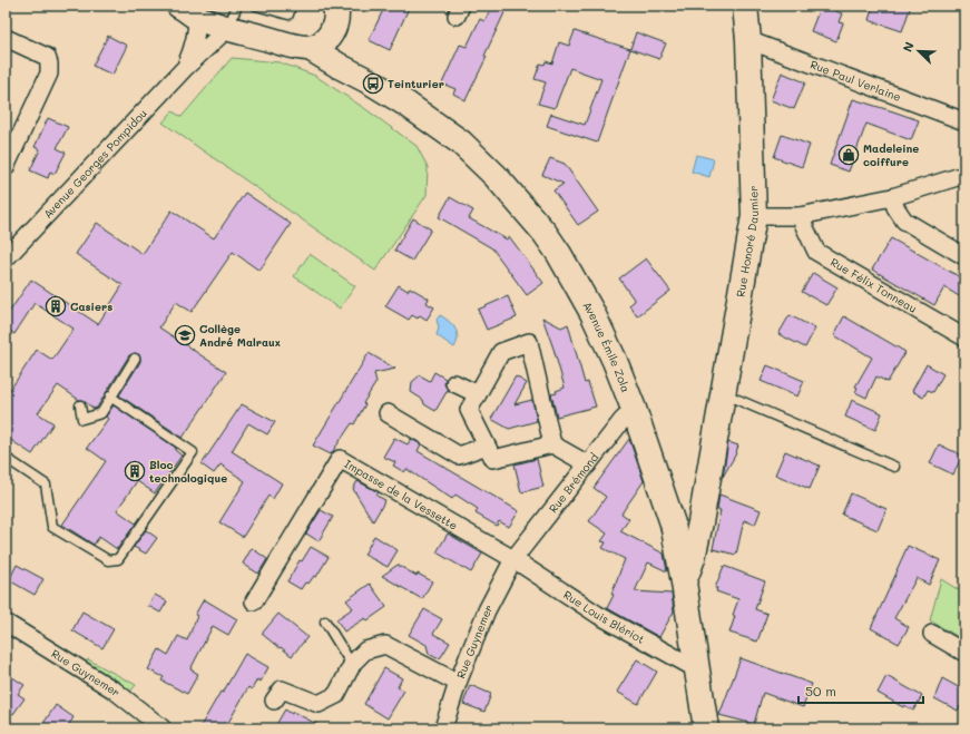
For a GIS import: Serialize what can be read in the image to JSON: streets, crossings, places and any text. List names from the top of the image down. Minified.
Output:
{"streets":{"main road":["Rue Honoré Daumier","Avenue Émile Zola"],"street":["Rue Paul Verlaine","Avenue Georges Pompidou","Rue Félix Tonneau","Rue Brémond","Impasse de la Vessette","Rue Louis Blériot","Rue Guynemer"]},"crossings":[["Rue Paul Verlaine","Rue Honoré Daumier"],["Rue Honoré Daumier","Avenue Émile Zola"],["Avenue Émile Zola","Rue Brémond"],["Avenue Émile Zola","Rue Louis Blériot"],["Rue Brémond","Impasse de la Vessette"],["Rue Brémond","Rue Louis Blériot"],["Rue Brémond","Rue Guynemer"],["Impasse de la Vessette","Rue Louis Blériot"],["Impasse de la Vessette","Rue Guynemer"],["Rue Louis Blériot","Rue Guynemer"]],"places":{"bus stop":["Teinturier"],"shop":["Madeleine coiffure"],"building":["Casiers","Bloc technologique"],"school or university":["Collège André Malraux"]},"scale_bar":"50 m","north":"top left"}
